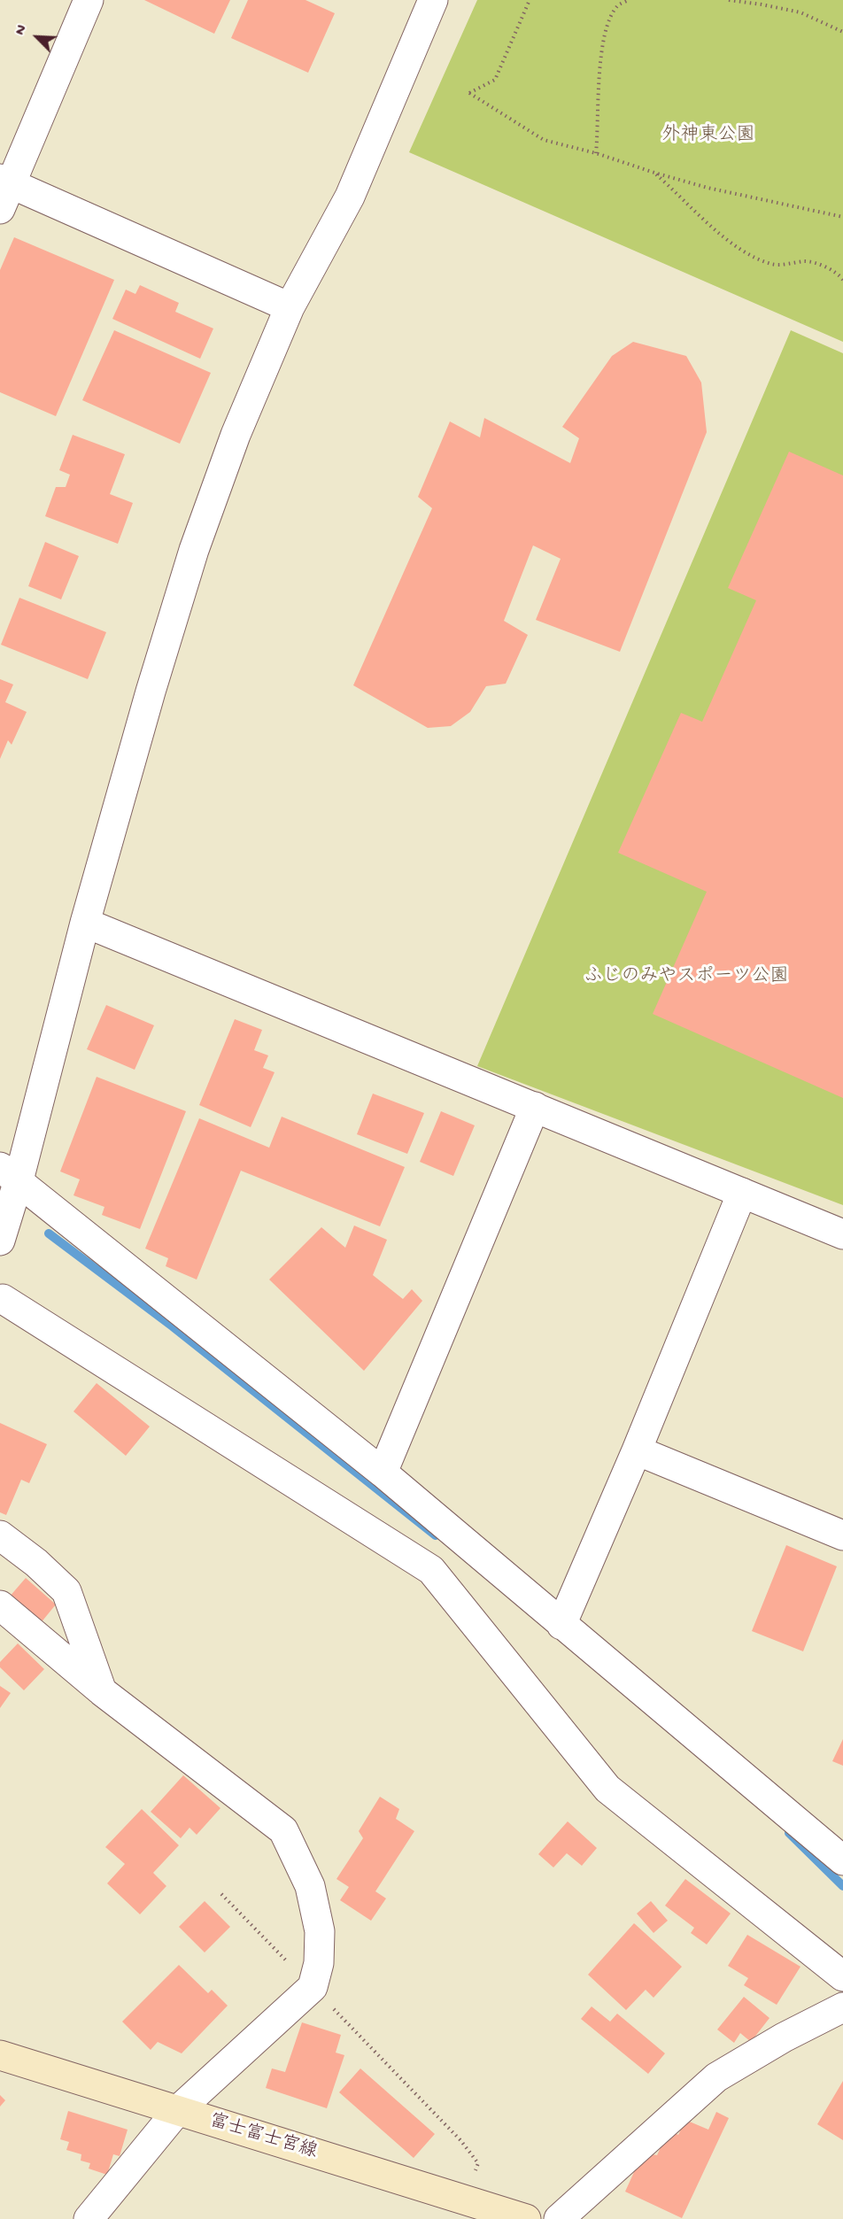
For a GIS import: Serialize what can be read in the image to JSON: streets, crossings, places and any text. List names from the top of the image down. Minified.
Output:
{"streets":{"main road":["富士富士宮線"]},"parks":["外神東公園","ふじのみやスポーツ公園"],"north":"top left"}
